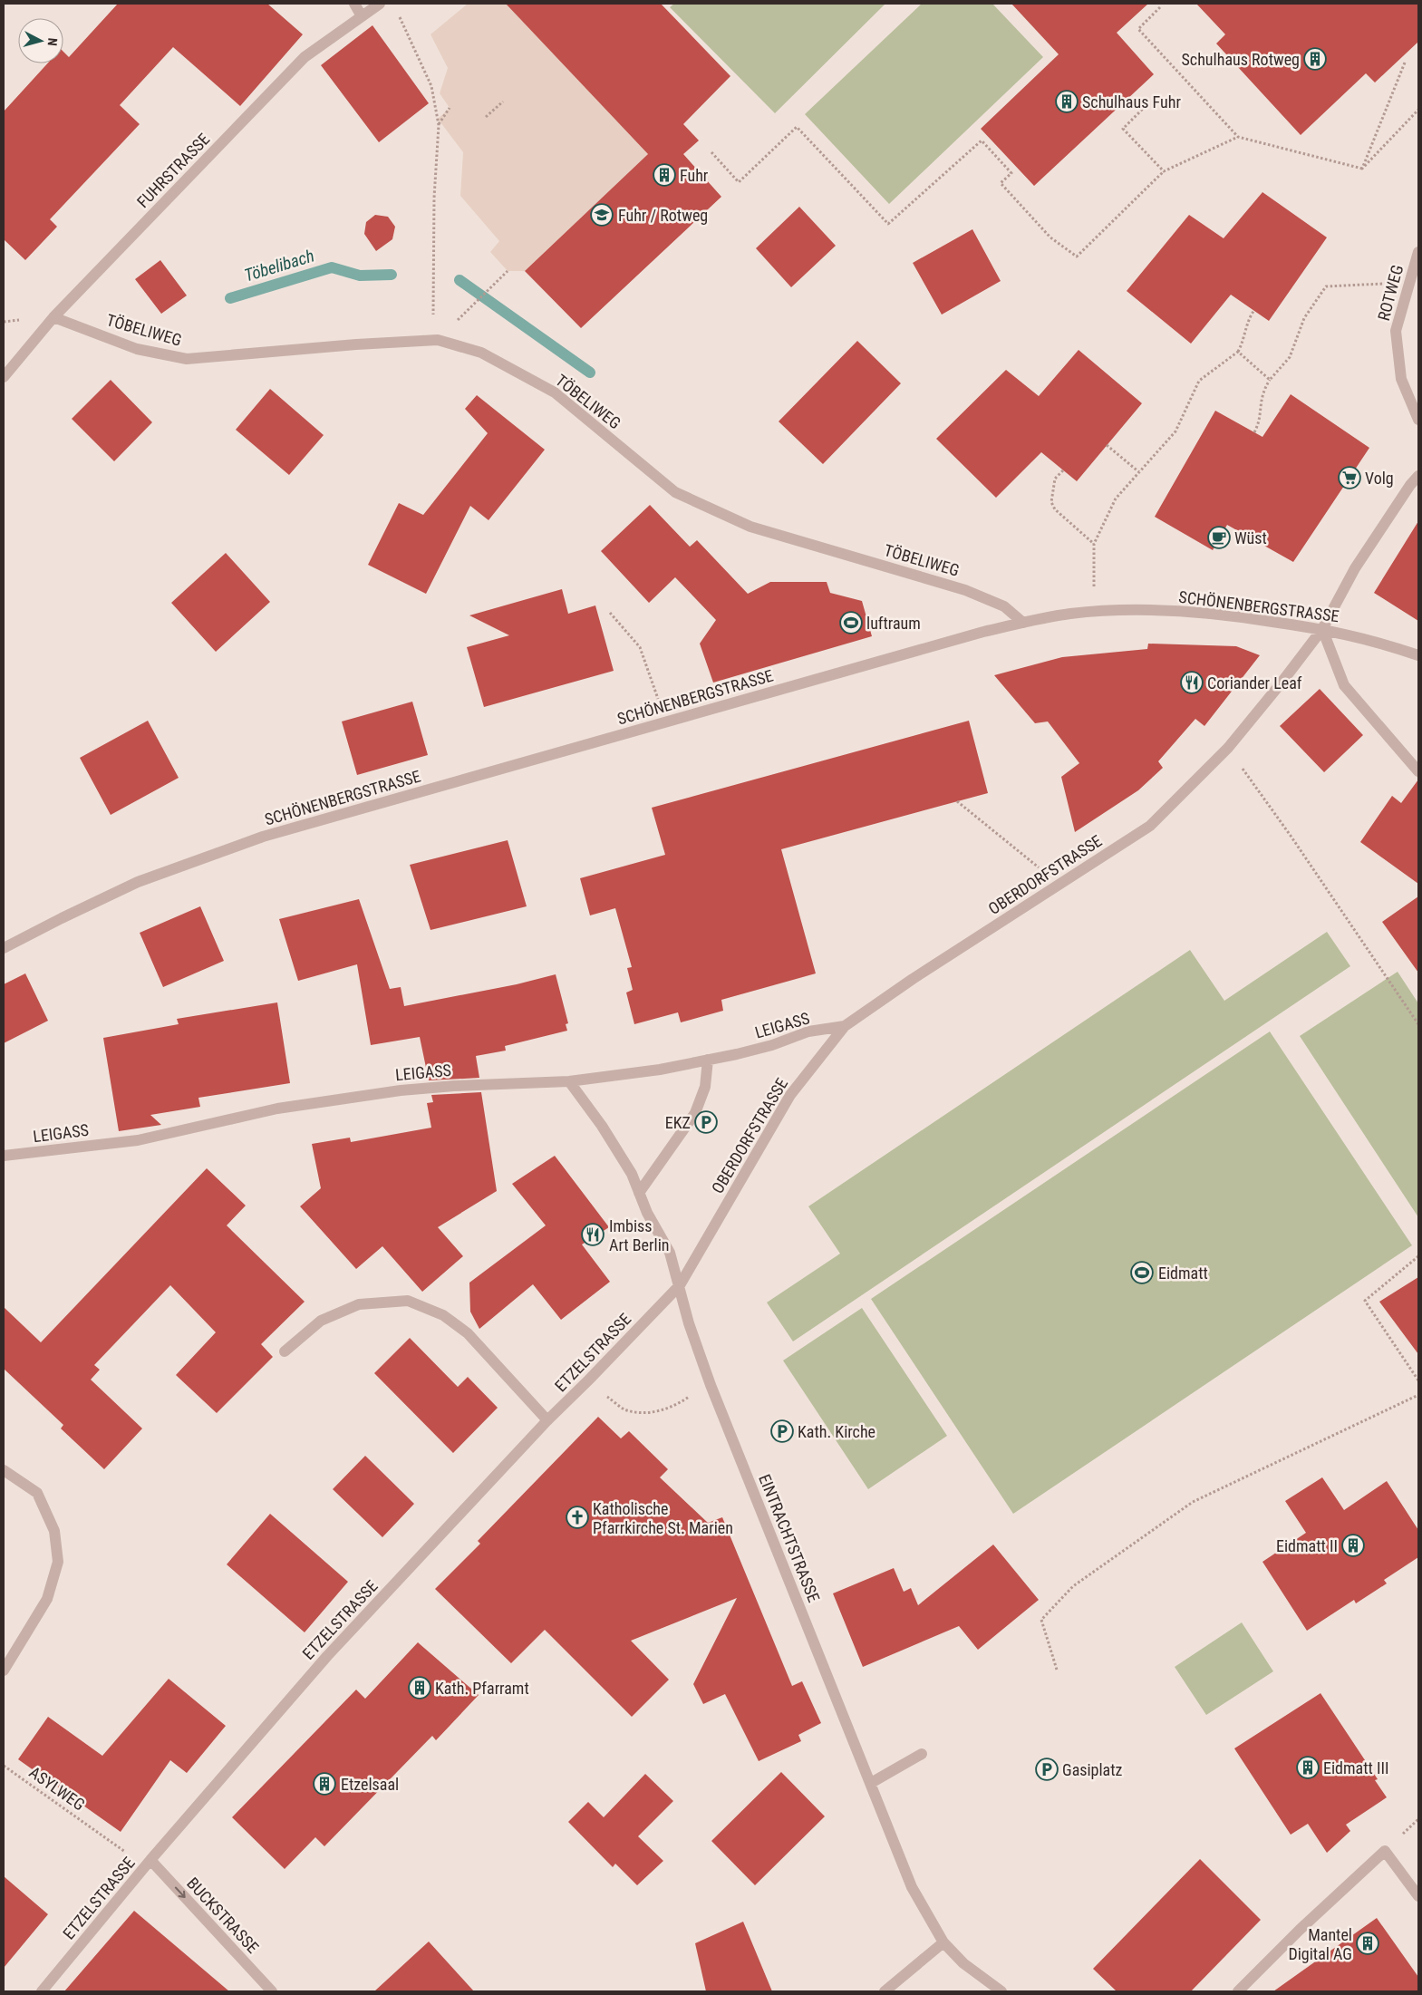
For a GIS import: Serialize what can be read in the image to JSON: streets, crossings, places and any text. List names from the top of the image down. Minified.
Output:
{"streets":{"street":["FUHRSTRASSE","ROTWEG","TÖBELIWEG","SCHÖNENBERGSTRASSE","OBERDORFSTRASSE","LEIGASS","ETZELSTRASSE","EINTRACHTSTRASSE","BUCKSTRASSE"],"path":["ASYLWEG"]},"crossings":[["FUHRSTRASSE","TÖBELIWEG"],["TÖBELIWEG","SCHÖNENBERGSTRASSE"],["SCHÖNENBERGSTRASSE","OBERDORFSTRASSE"],["OBERDORFSTRASSE","LEIGASS"],["OBERDORFSTRASSE","ETZELSTRASSE"],["OBERDORFSTRASSE","EINTRACHTSTRASSE"],["LEIGASS","EINTRACHTSTRASSE"],["ETZELSTRASSE","EINTRACHTSTRASSE"],["ETZELSTRASSE","BUCKSTRASSE"]],"one_way":["BUCKSTRASSE"],"water":["Töbelibach"],"places":{"building":["Schulhaus Rotweg","Schulhaus Fuhr","Fuhr","Eidmatt II","Kath. Pfarramt","Eidmatt III","Etzelsaal","Mantel Digital AG"],"school or university":["Fuhr / Rotweg"],"supermarket":["Volg"],"cafe":["Wüst"],"sports":["luftraum","Eidmatt"],"restaurant":["Coriander Leaf","Imbiss Art Berlin"],"parking":["EKZ","Kath. Kirche","Gasiplatz"],"church":["Katholische Pfarrkirche St. Marien"]},"north":"right"}
